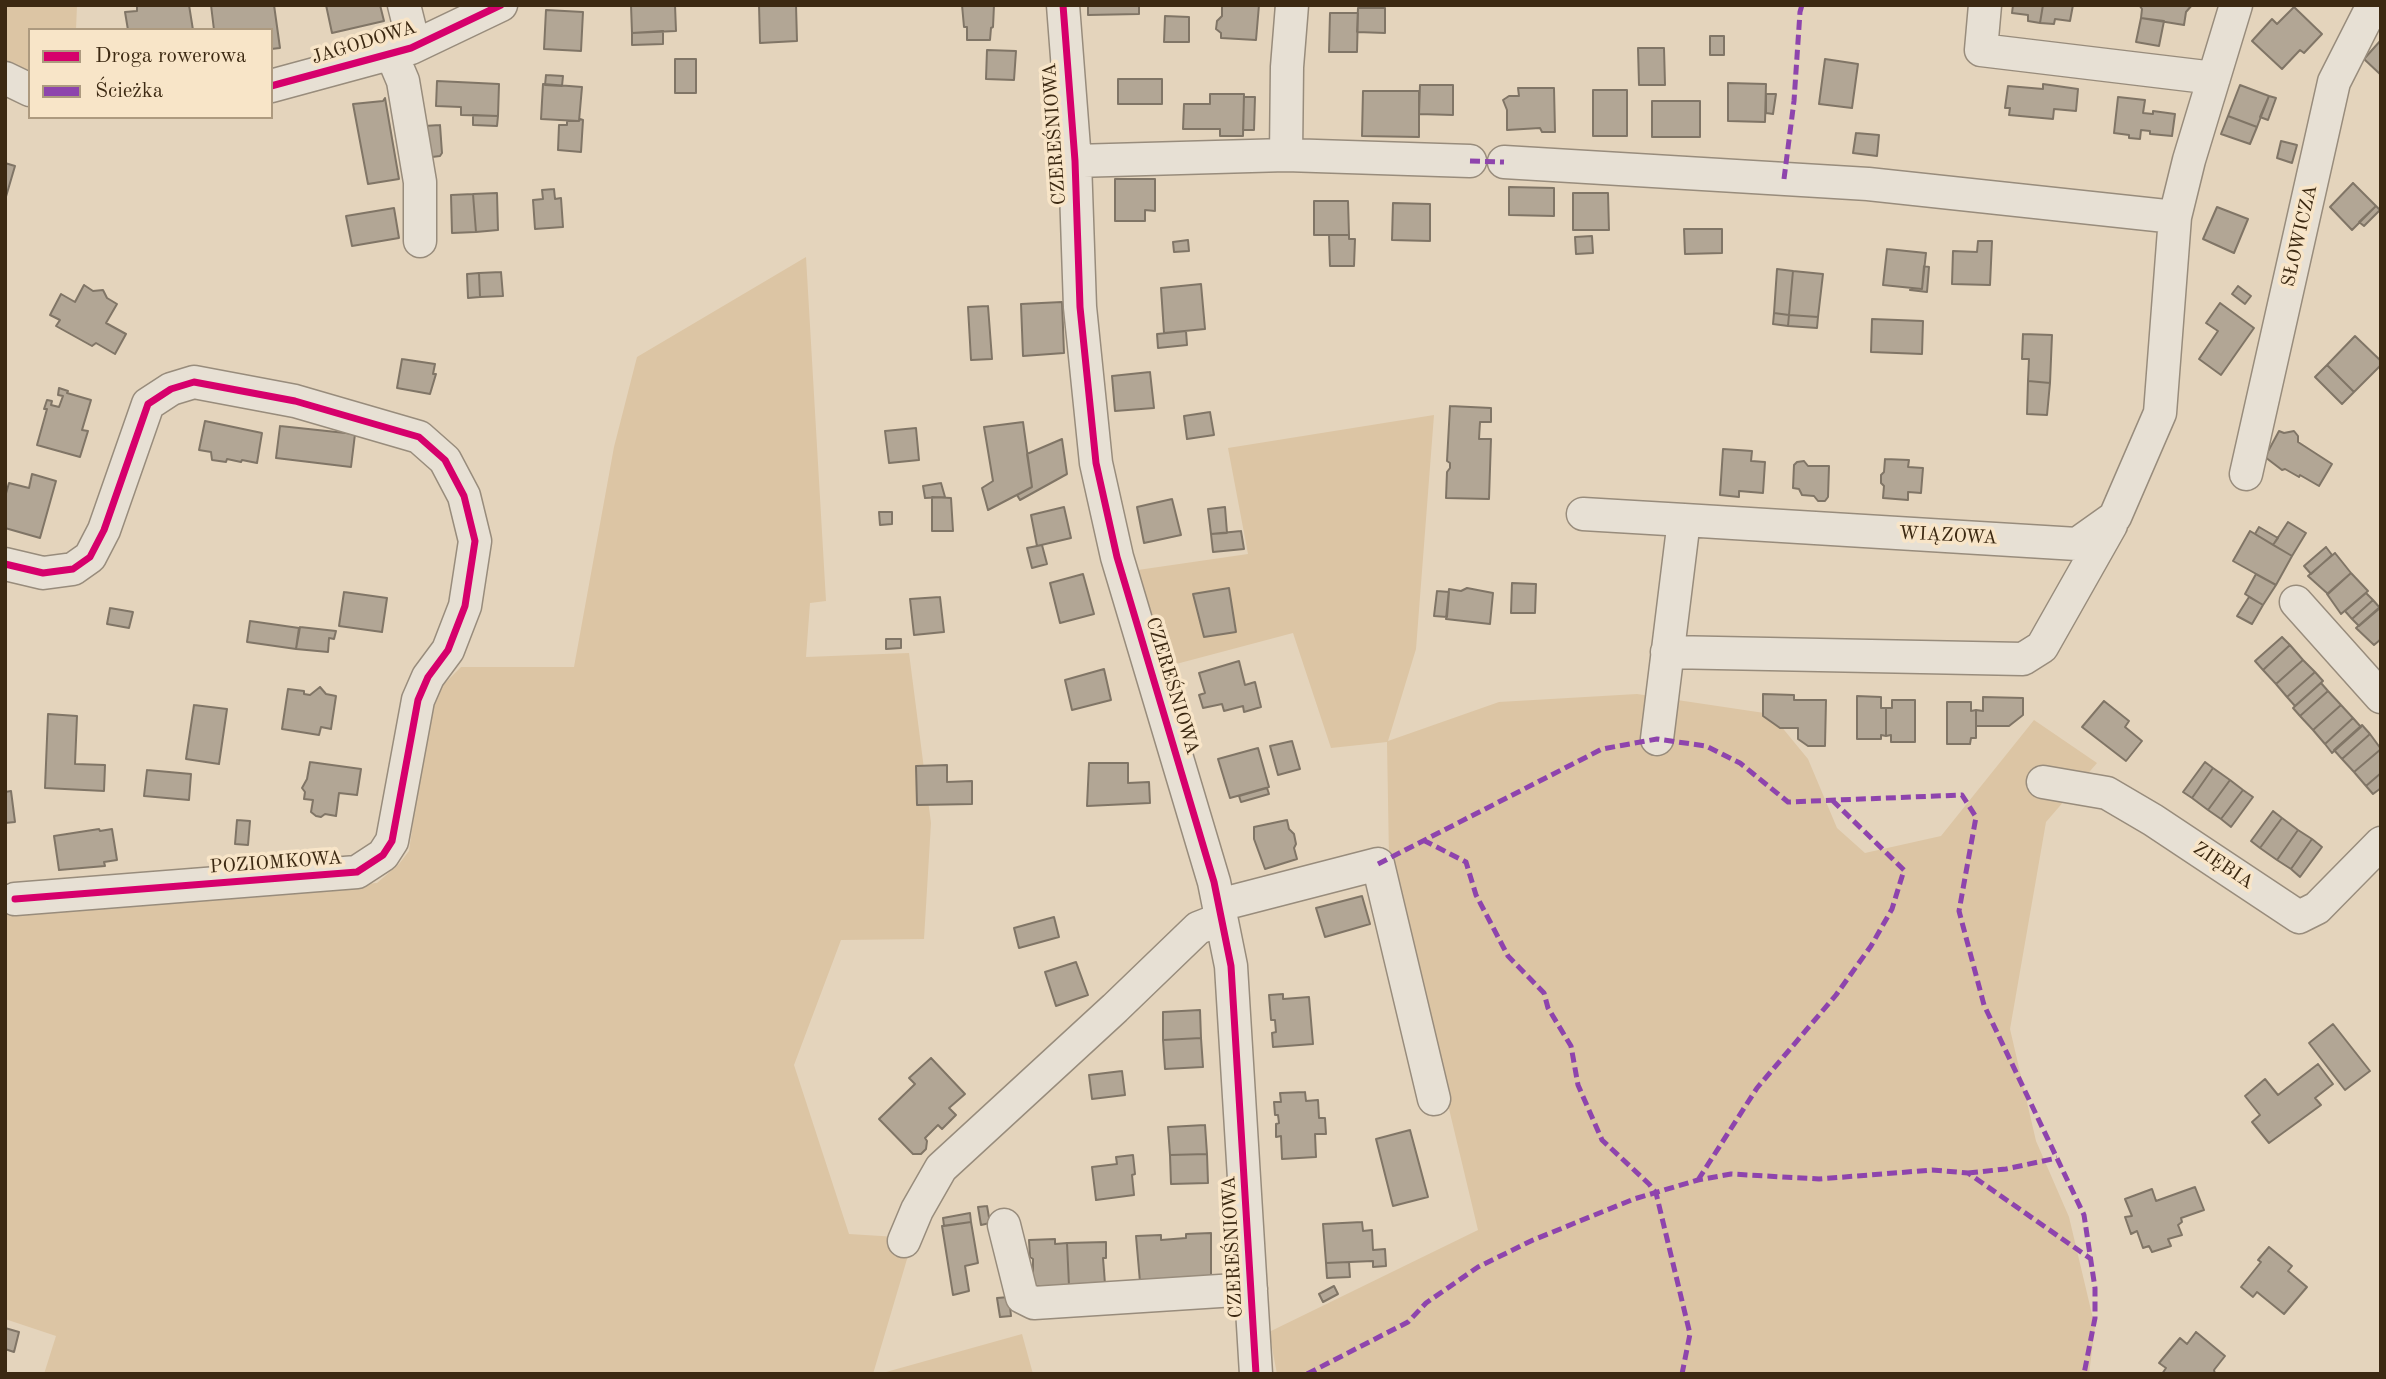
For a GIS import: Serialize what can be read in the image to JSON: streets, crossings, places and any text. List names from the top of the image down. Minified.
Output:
{"streets":{"street":["JAGODOWA","CZEREŚNIOWA","SŁOWICZA","WIĄZOWA","POZIOMKOWA","ZIĘBIA"]},"legend":["Droga rowerowa","Ścieżka"]}
